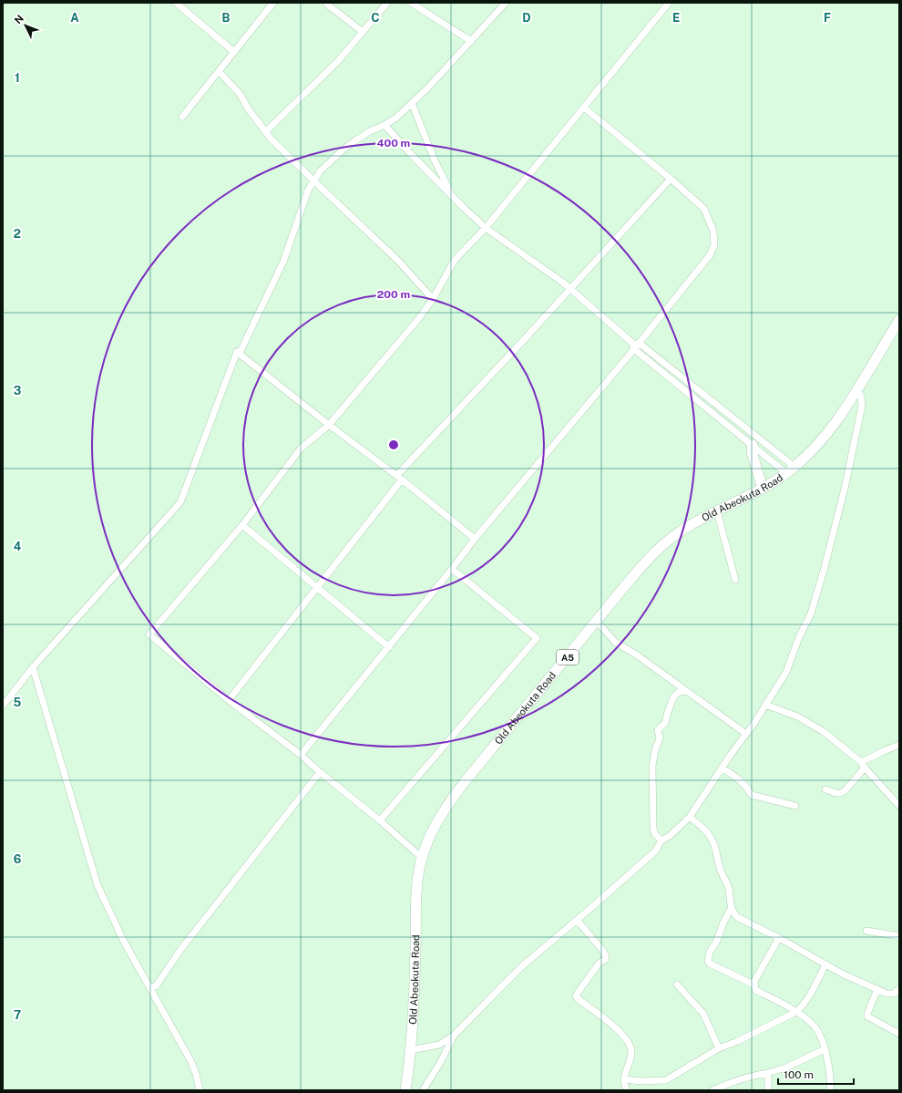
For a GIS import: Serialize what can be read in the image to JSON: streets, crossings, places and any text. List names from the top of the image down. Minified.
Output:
{"streets":{"highway":["Old Abeokuta Road","A5"]},"scale_bar":"100 m","north":"top left","grid":{"columns":["A","B","C","D","E","F"],"rows":["1","2","3","4","5","6","7"]},"rings":["400 m","200 m"]}
